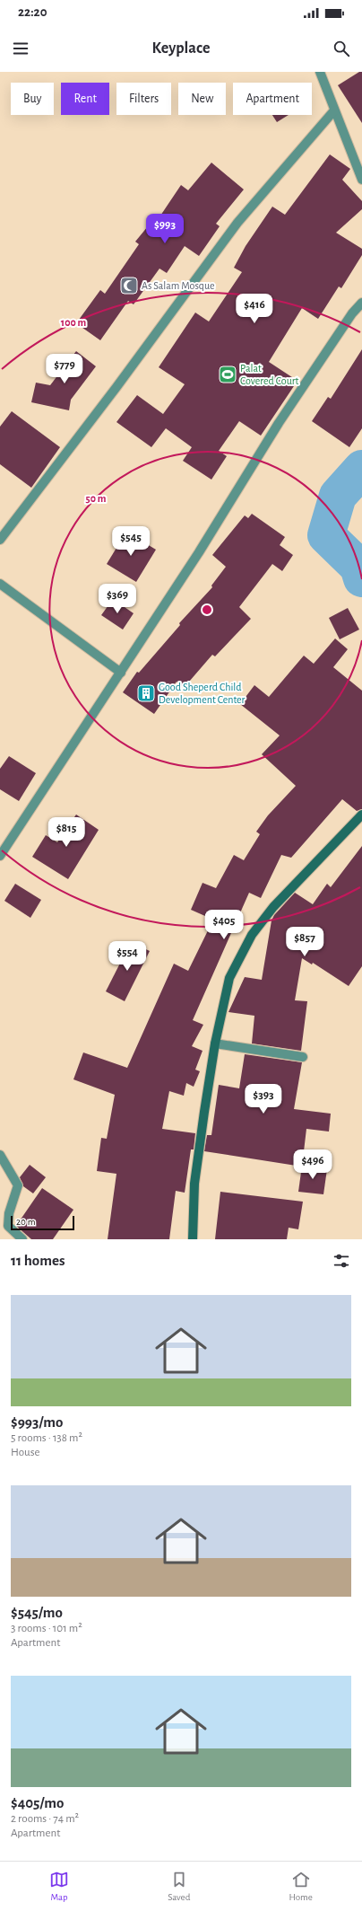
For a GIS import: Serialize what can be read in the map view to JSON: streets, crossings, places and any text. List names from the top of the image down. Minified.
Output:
{"places":{"mosque":["As Salam Mosque"],"sports":["Palat Covered Court"],"building":["Good Sheperd Child Development Center"]},"scale_bar":"20 m","page":{"status":"22:20","header":"Keyplace","chip":["Buy","Rent","Filters","New","Apartment"],"price":["$993","$416","$779","$545","$369","$815","$405","$857","$554","$393","$496"],"scale":"20 m","heading":"11 homes","list":[{"name":"$993/mo","note":"5 rooms · 138 m² · House"},{"name":"$545/mo","note":"3 rooms · 101 m² · Apartment"},{"name":"$405/mo","note":"2 rooms · 74 m² · Apartment"}],"tabs":["Map","Saved","Home"]},"rings":["100 m","50 m"]}
